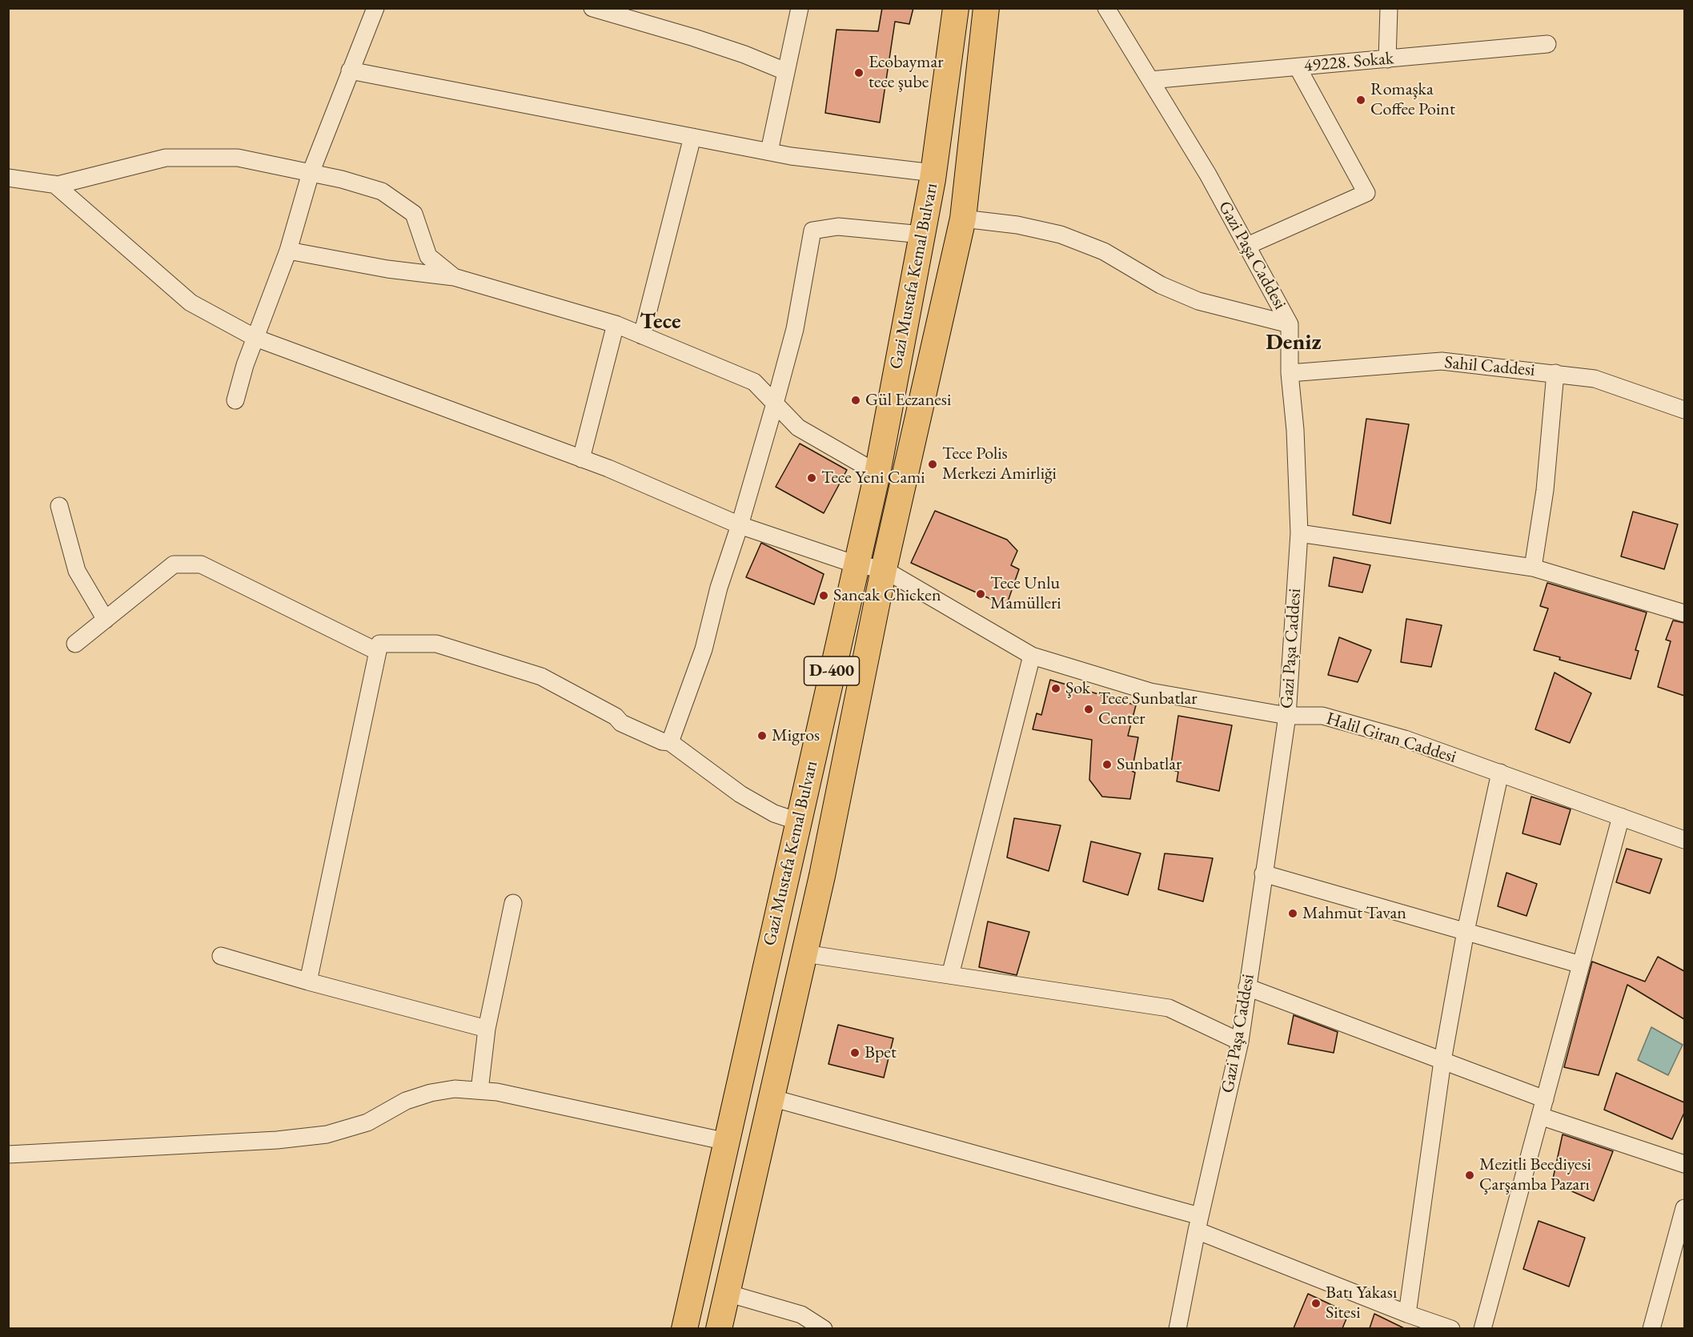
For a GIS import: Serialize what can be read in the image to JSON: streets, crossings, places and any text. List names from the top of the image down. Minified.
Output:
{"streets":{"highway":["Gazi Mustafa Kemal Bulvarı","D-400"],"street":["49228. Sokak","Gazi Paşa Caddesi","Sahil Caddesi","Halil Giran Caddesi"]},"crossings":[["49228. Sokak","Gazi Paşa Caddesi"],["Gazi Paşa Caddesi","Sahil Caddesi"],["Gazi Paşa Caddesi","Halil Giran Caddesi"],["Gazi Mustafa Kemal Bulvarı","Halil Giran Caddesi"]],"districts":["Tece","Deniz"],"places":["Ecobaymar tece şube","Romaşka Coffee Point","Gül Eczanesi","Tece Polis Merkezi Amirliği","Tece Yeni Cami","Tece Unlu Mamülleri","Sancak Chicken","Şok","Tece Sunbatlar Center","Migros","Sunbatlar","Mahmut Tavan","Bpet","Mezitli Beediyesi Çarşamba Pazarı","Batı Yakası Sitesi"]}
